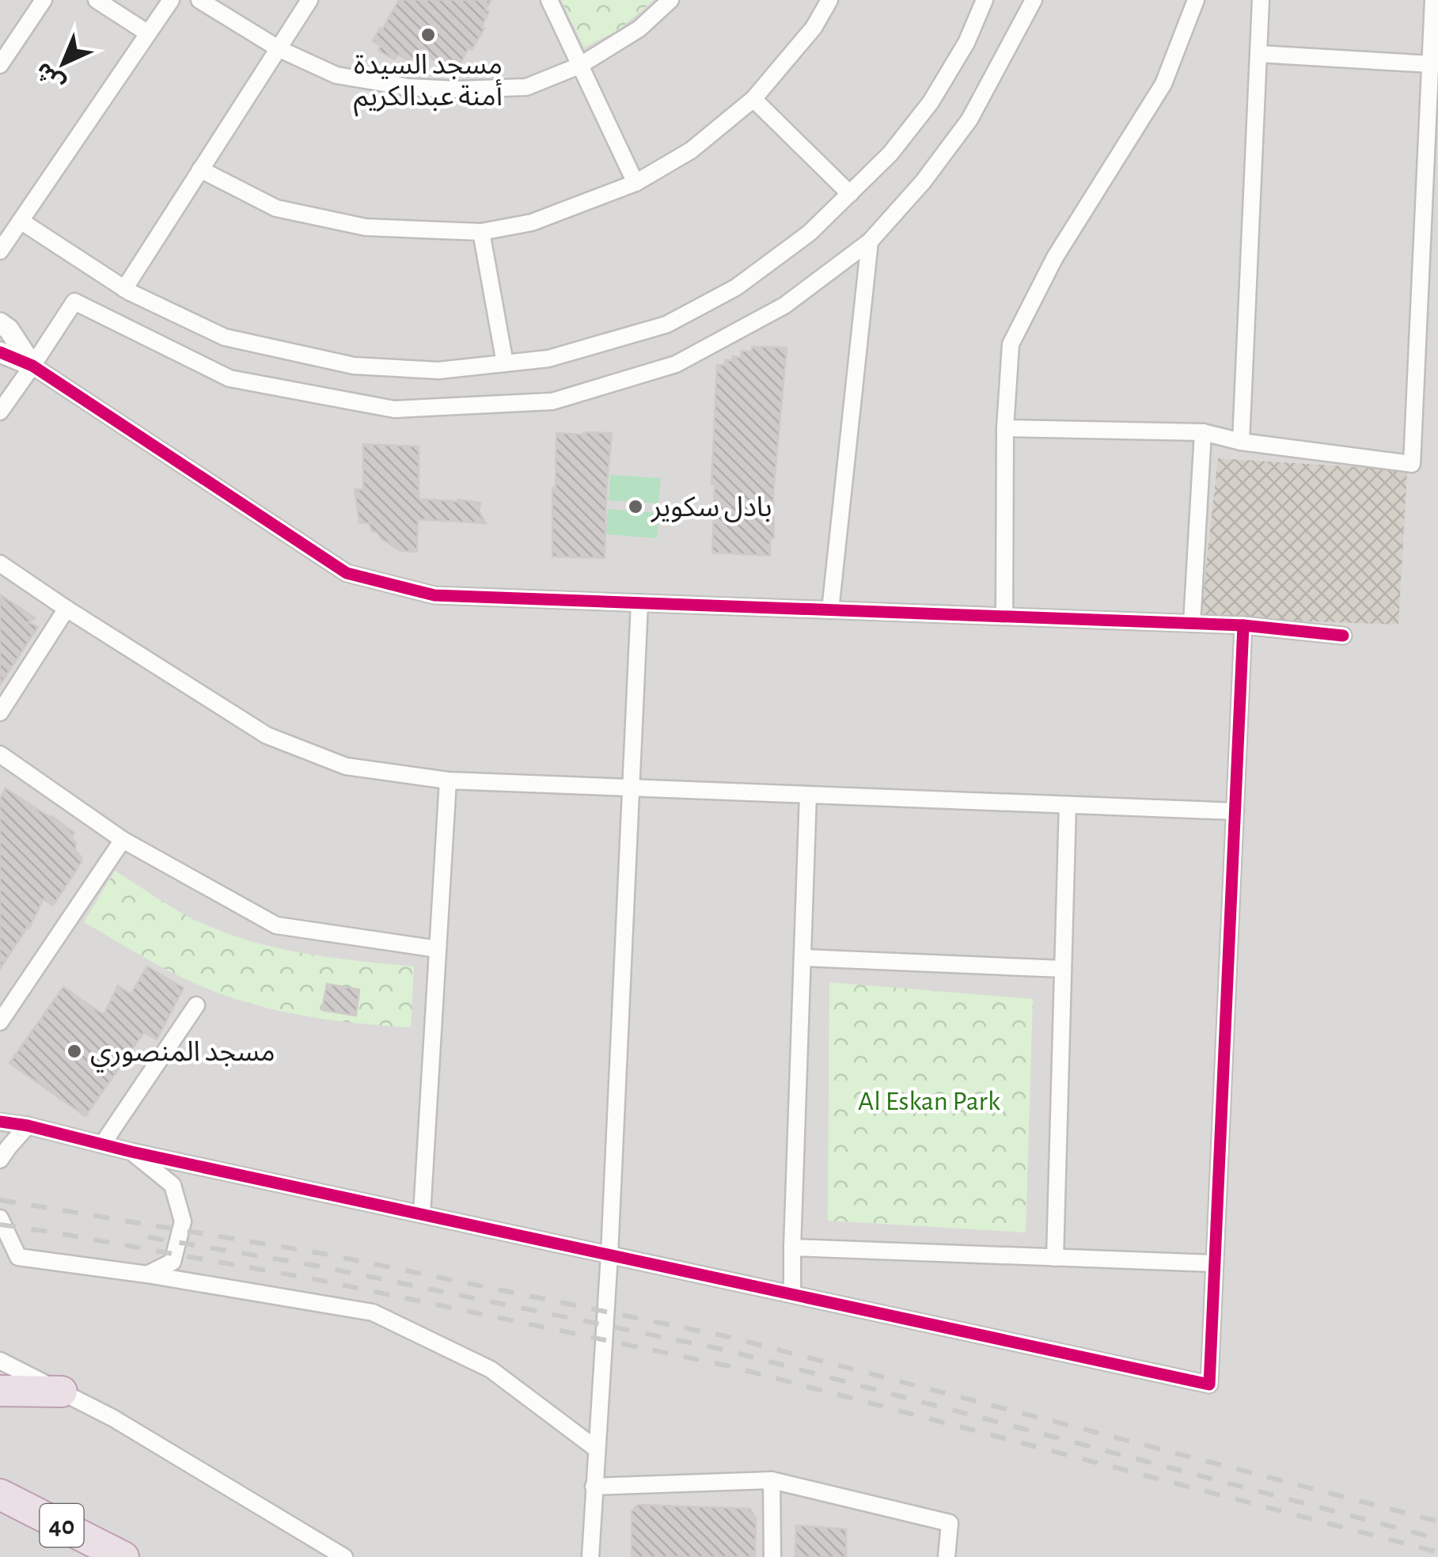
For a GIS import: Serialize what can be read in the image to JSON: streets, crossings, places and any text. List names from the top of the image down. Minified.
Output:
{"streets":{"highway":["40"]},"parks":["Al Eskan Park"],"places":["مسجد السيدة أمنة عبدالكريم","بادل سكوير","مسجد المنصوري"],"north":"bottom left"}
